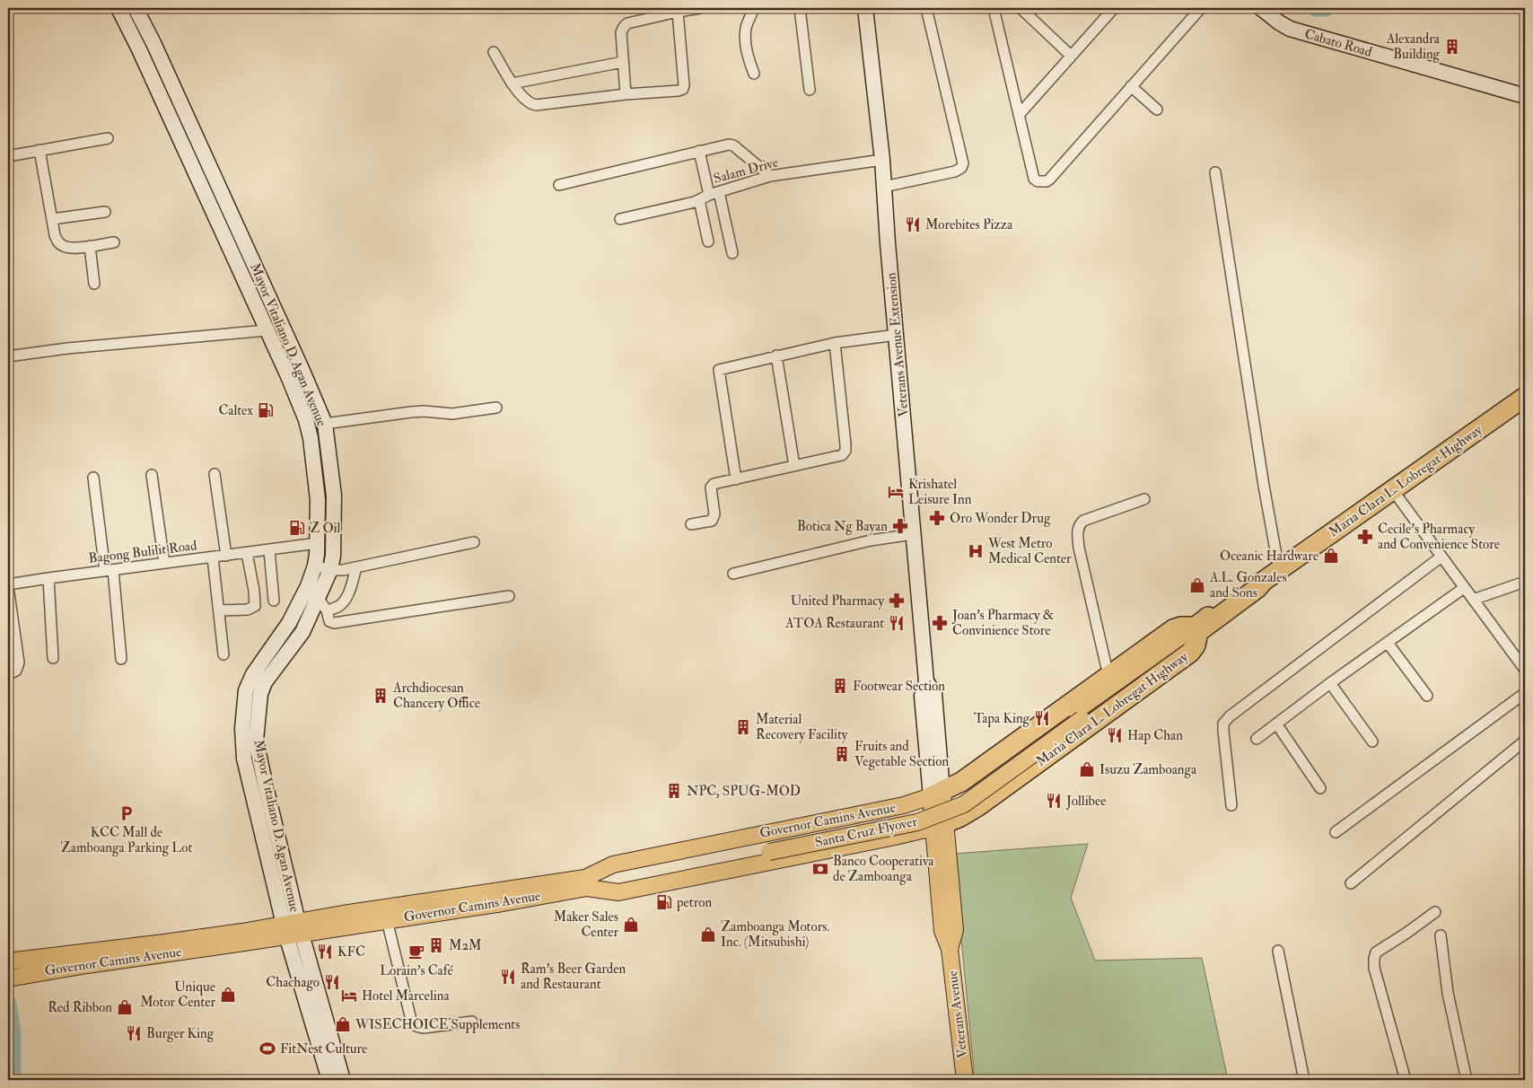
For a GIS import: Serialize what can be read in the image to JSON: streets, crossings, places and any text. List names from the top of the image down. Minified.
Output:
{"streets":{"highway":["Maria Clara L. Lobregat Highway"],"main road":["Cabato Road","Mayor Vitaliano D. Agan Avenue","Veterans Avenue Extension","Governor Camins Avenue","Santa Cruz Flyover","Veterans Avenue"],"street":["Salam Drive","Bagong Bulilit Road"]},"crossings":[["Salam Drive","Veterans Avenue Extension"],["Mayor Vitaliano D. Agan Avenue","Bagong Bulilit Road"],["Mayor Vitaliano D. Agan Avenue","Governor Camins Avenue"],["Veterans Avenue Extension","Maria Clara L. Lobregat Highway"],["Veterans Avenue Extension","Governor Camins Avenue"],["Veterans Avenue Extension","Veterans Avenue"],["Maria Clara L. Lobregat Highway","Governor Camins Avenue"],["Maria Clara L. Lobregat Highway","Santa Cruz Flyover"],["Maria Clara L. Lobregat Highway","Veterans Avenue"],["Governor Camins Avenue","Santa Cruz Flyover"],["Governor Camins Avenue","Veterans Avenue"]],"places":{"building":["Alexandra Building","Footwear Section","Archdiocesan Chancery Office","Material Recovery Facility","Fruits and Vegetable Section","NPC, SPUG-MOD","M2M"],"restaurant":["Morebites Pizza","ATOA Restaurant","Tapa King","Hap Chan","Jollibee","KFC","Ram's Beer Garden and Restaurant","Chachago","Burger King"],"fuel station":["Caltex","Z Oil","petron"],"hotel":["Krishatel Leisure Inn","Hotel Marcelina"],"pharmacy":["Oro Wonder Drug","Botica Ng Bayan","Cecile's Pharmacy and Convenience Store","United Pharmacy","Joan's Pharmacy & Convinience Store"],"hospital":["West Metro Medical Center"],"shop":["Oceanic Hardware","A.L. Gonzales and Sons","Isuzu Zamboanga","Maker Sales Center","Zamboanga Motors. Inc. (Mitsubishi)","Unique Motor Center","Red Ribbon","WISECHOICE Supplements"],"parking":["KCC Mall de Zamboanga Parking Lot"],"bank":["Banco Cooperativa de Zamboanga"],"cafe":["Lorain's Café"],"sports":["FitNest Culture"]}}
